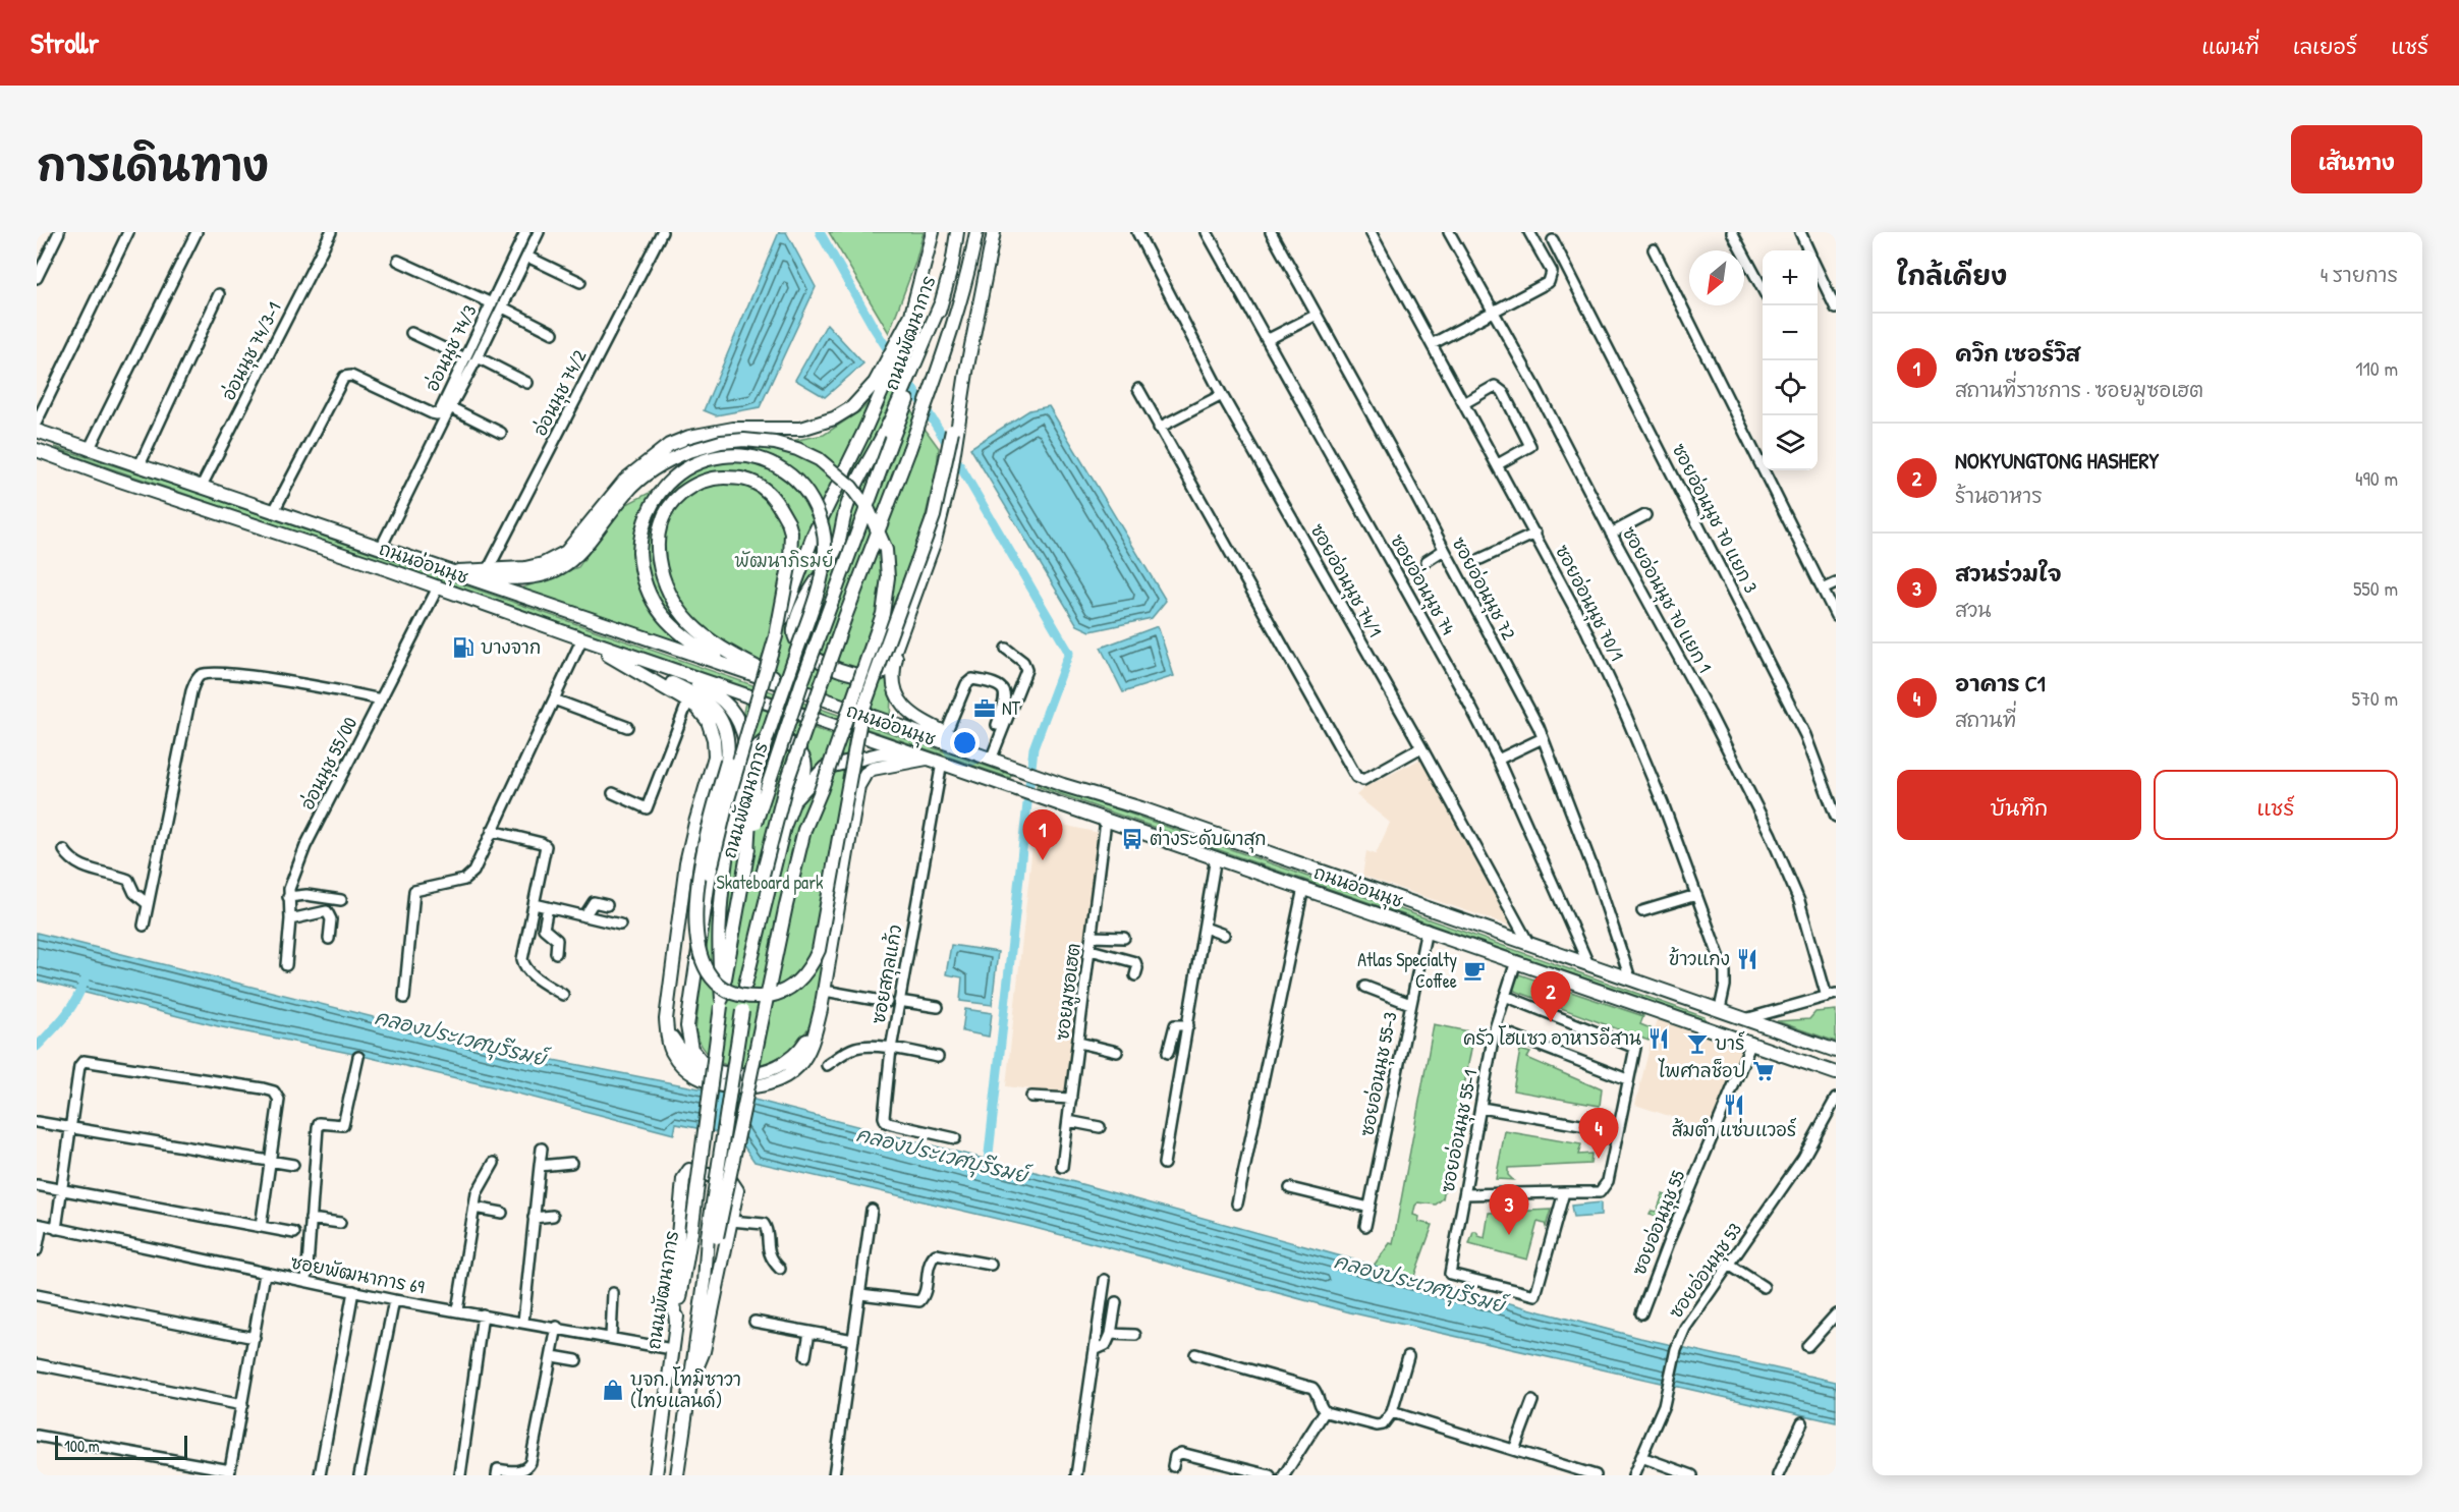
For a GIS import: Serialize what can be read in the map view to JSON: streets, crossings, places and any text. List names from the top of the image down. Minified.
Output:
{"streets":{"main road":["ถนนพัฒนาการ","ถนนอ่อนนุช"],"street":["อ่อนนุช 74/3","อ่อนนุช 74/3-1","อ่อนนุช 74/2","ซอยอ่อนนุช 70 แยก 3","ซอยอ่อนนุช 74/1","ซอยอ่อนนุช 74","ซอยอ่อนนุช 72","ซอยอ่อนนุช 70 แยก 1","ซอยอ่อนนุช 70/1","อ่อนนุช 55/00","ซอยสกุลแก้ว","ซอยมูซอเฮต","ซอยอ่อนนุช 55-3","ซอยอ่อนนุช 55-1","ซอยอ่อนนุช 55","ซอยอ่อนนุช 53","ซอยพัฒนาการ 69"]},"crossings":[["ถนนพัฒนาการ","ซอยพัฒนาการ 69"],["อ่อนนุช 74/3","ถนนอ่อนนุช"],["อ่อนนุช 74/3-1","ถนนอ่อนนุช"],["ถนนอ่อนนุช","ซอยอ่อนนุช 74/1"],["ถนนอ่อนนุช","ซอยอ่อนนุช 74"],["ถนนอ่อนนุช","ซอยอ่อนนุช 72"],["ถนนอ่อนนุช","ซอยอ่อนนุช 70/1"],["ถนนอ่อนนุช","อ่อนนุช 55/00"],["ถนนอ่อนนุช","ซอยสกุลแก้ว"],["ถนนอ่อนนุช","ซอยมูซอเฮต"],["ถนนอ่อนนุช","ซอยอ่อนนุช 55-3"],["ถนนอ่อนนุช","ซอยอ่อนนุช 55-1"],["ถนนอ่อนนุช","ซอยอ่อนนุช 55"]],"water":["คลองประเวศบุรีรมย์"],"parks":["พัฒนาภิรมย์","Skateboard park"],"places":{"fuel station":["บางจาก"],"office":["NT"],"bus stop":["ต่างระดับผาสุก"],"restaurant":["ข้าวแกง","ครัว โฮแซว อาหารอีสาน","ส้มตำ แซ่บเเวอร์"],"cafe":["Atlas Specialty Coffee"],"bar":["บาร์"],"supermarket":["ไพศาลช็อป"],"shop":["บจก. โทมิซาวา (ไทยแลนด์)"]},"scale_bar":"100 m","north":"bottom left","page":{"header":"Strollr","nav":["แผนที่","เลเยอร์","แชร์"],"title":"การเดินทาง","buttons":["เส้นทาง",["บันทึก","แชร์"]],"heading":["ใกล้เคียง","4 รายการ"],"map_buttons":["+","−"],"list":[{"mark":"1","name":"ควิก เซอร์วิส","note":"สถานที่ราชการ · ซอยมูซอเฮต","value":"110 m"},{"mark":"2","name":"NOKYUNGTONG HASHERY","note":"ร้านอาหาร","value":"490 m"},{"mark":"3","name":"สวนร่วมใจ","note":"สวน","value":"550 m"},{"mark":"4","name":"อาคาร C1","note":"สถานที่","value":"570 m"}],"pins":["1","2","4","3"],"scale":"100 m"}}
